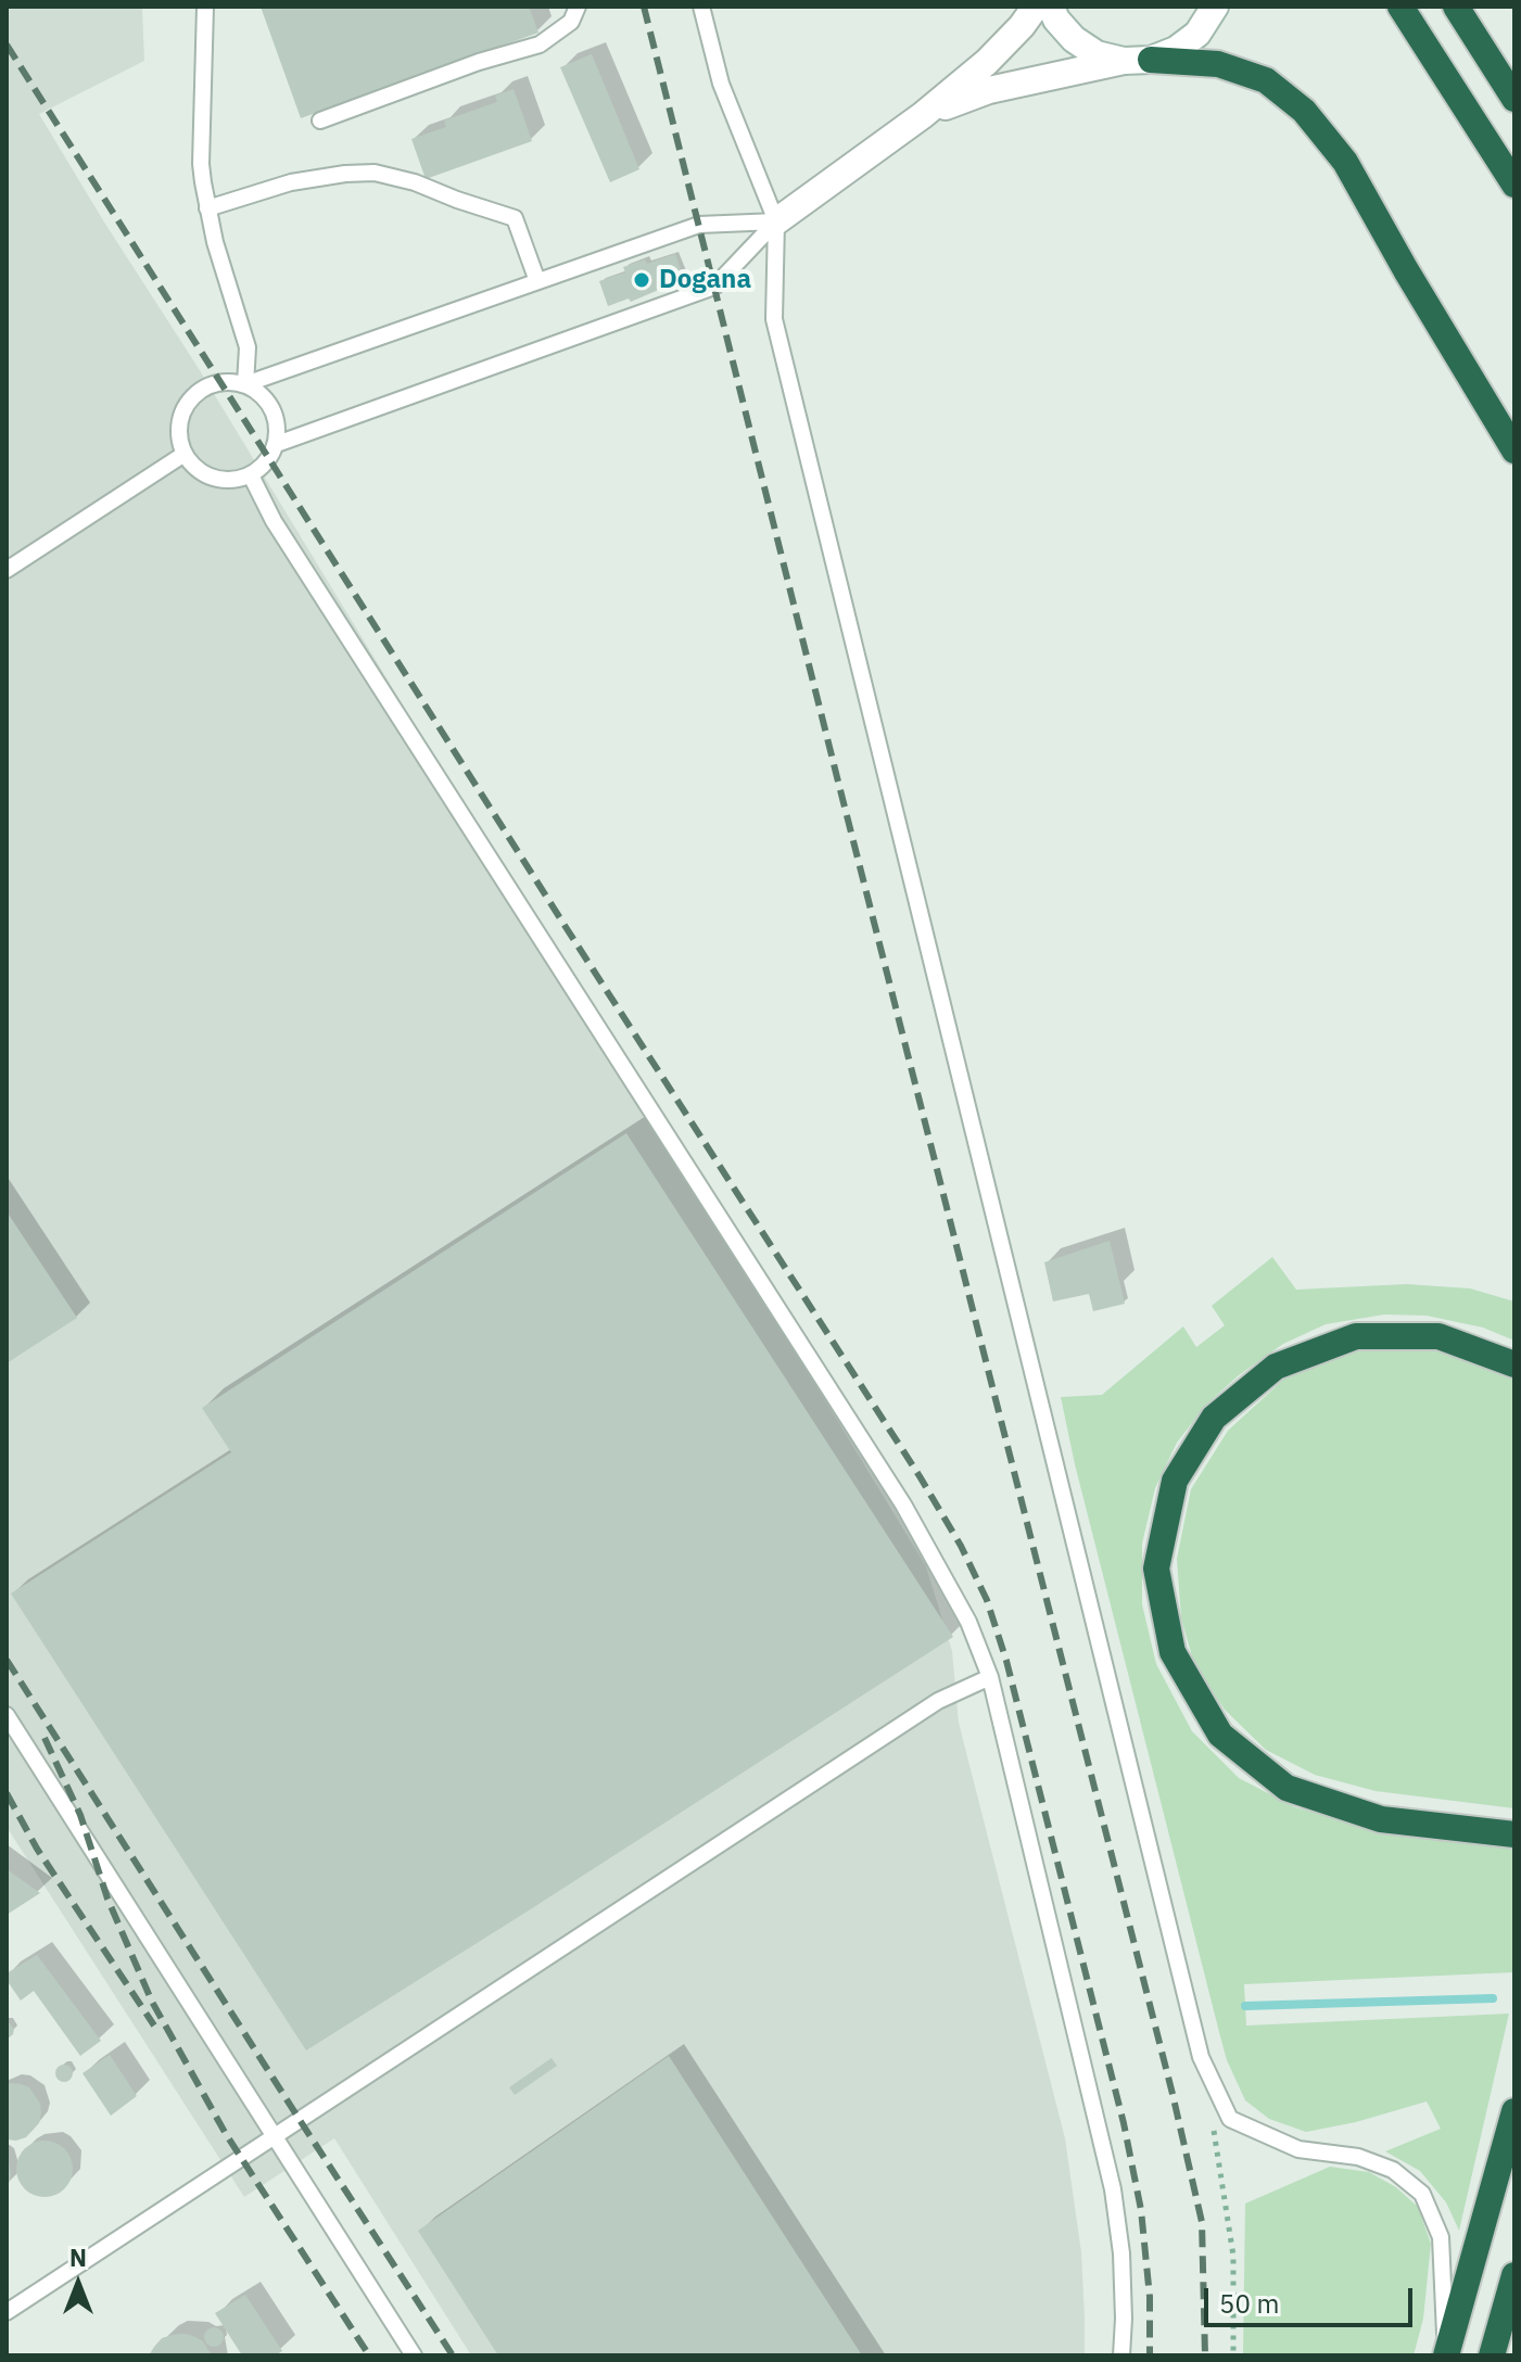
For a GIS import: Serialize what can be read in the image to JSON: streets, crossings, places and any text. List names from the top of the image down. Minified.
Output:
{"places":["Dogana"],"scale_bar":"50 m","north":"top"}
